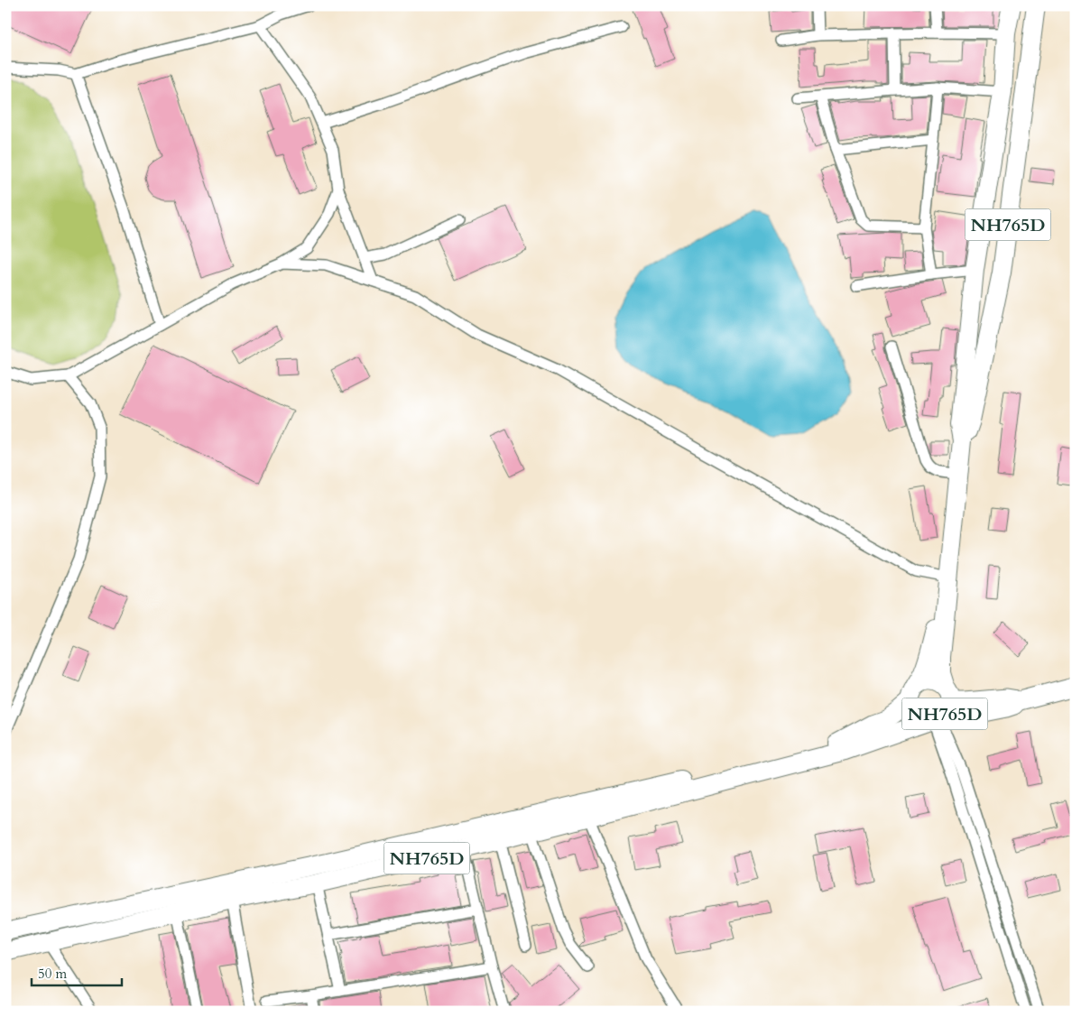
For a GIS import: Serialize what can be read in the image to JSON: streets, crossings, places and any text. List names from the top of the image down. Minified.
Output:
{"streets":{"highway":["NH765D"]},"scale_bar":"50 m"}
